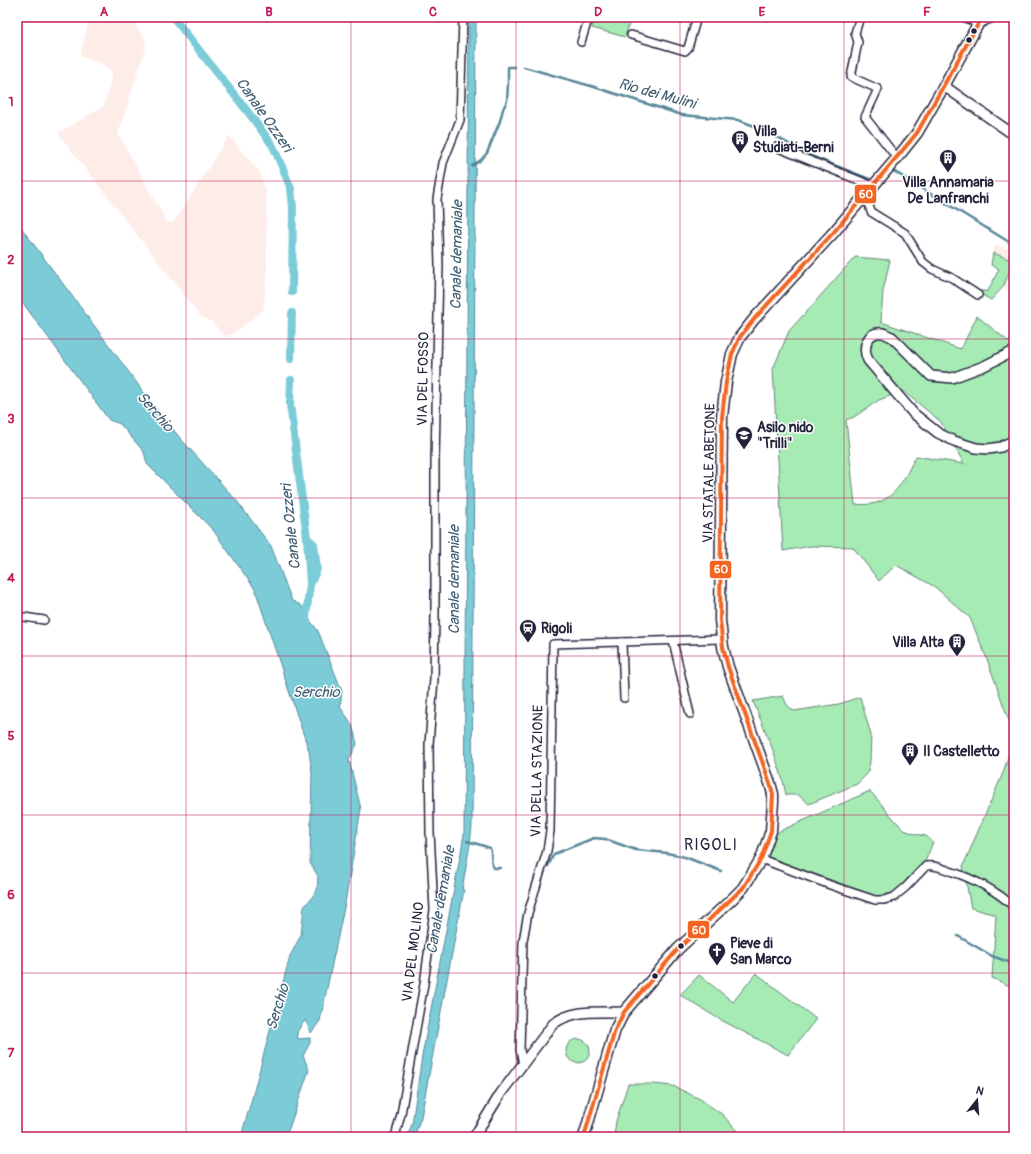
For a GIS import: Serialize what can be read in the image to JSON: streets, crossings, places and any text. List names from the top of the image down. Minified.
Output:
{"streets":{"main road":["VIA STATALE ABETONE"],"street":["VIA DEL FOSSO","VIA DELLA STAZIONE","VIA DEL MOLINO"]},"crossings":[["VIA DEL FOSSO","VIA DEL MOLINO"],["VIA STATALE ABETONE","VIA DELLA STAZIONE"]],"districts":["RIGOLI"],"water":["Rio dei Mulini","Canale Ozzeri","Canale demaniale","Serchio"],"places":{"building":["Villa Studiati-Berni","Villa Annamaria De Lanfranchi","Villa Alta","Il Castelletto"],"school or university":["Asilo nido \"Trilli\""],"station":["Rigoli"],"church":["Pieve di San Marco"]},"lines":["transit line 60"],"north":"top","grid":{"columns":["A","B","C","D","E","F"],"rows":["1","2","3","4","5","6","7"]}}
